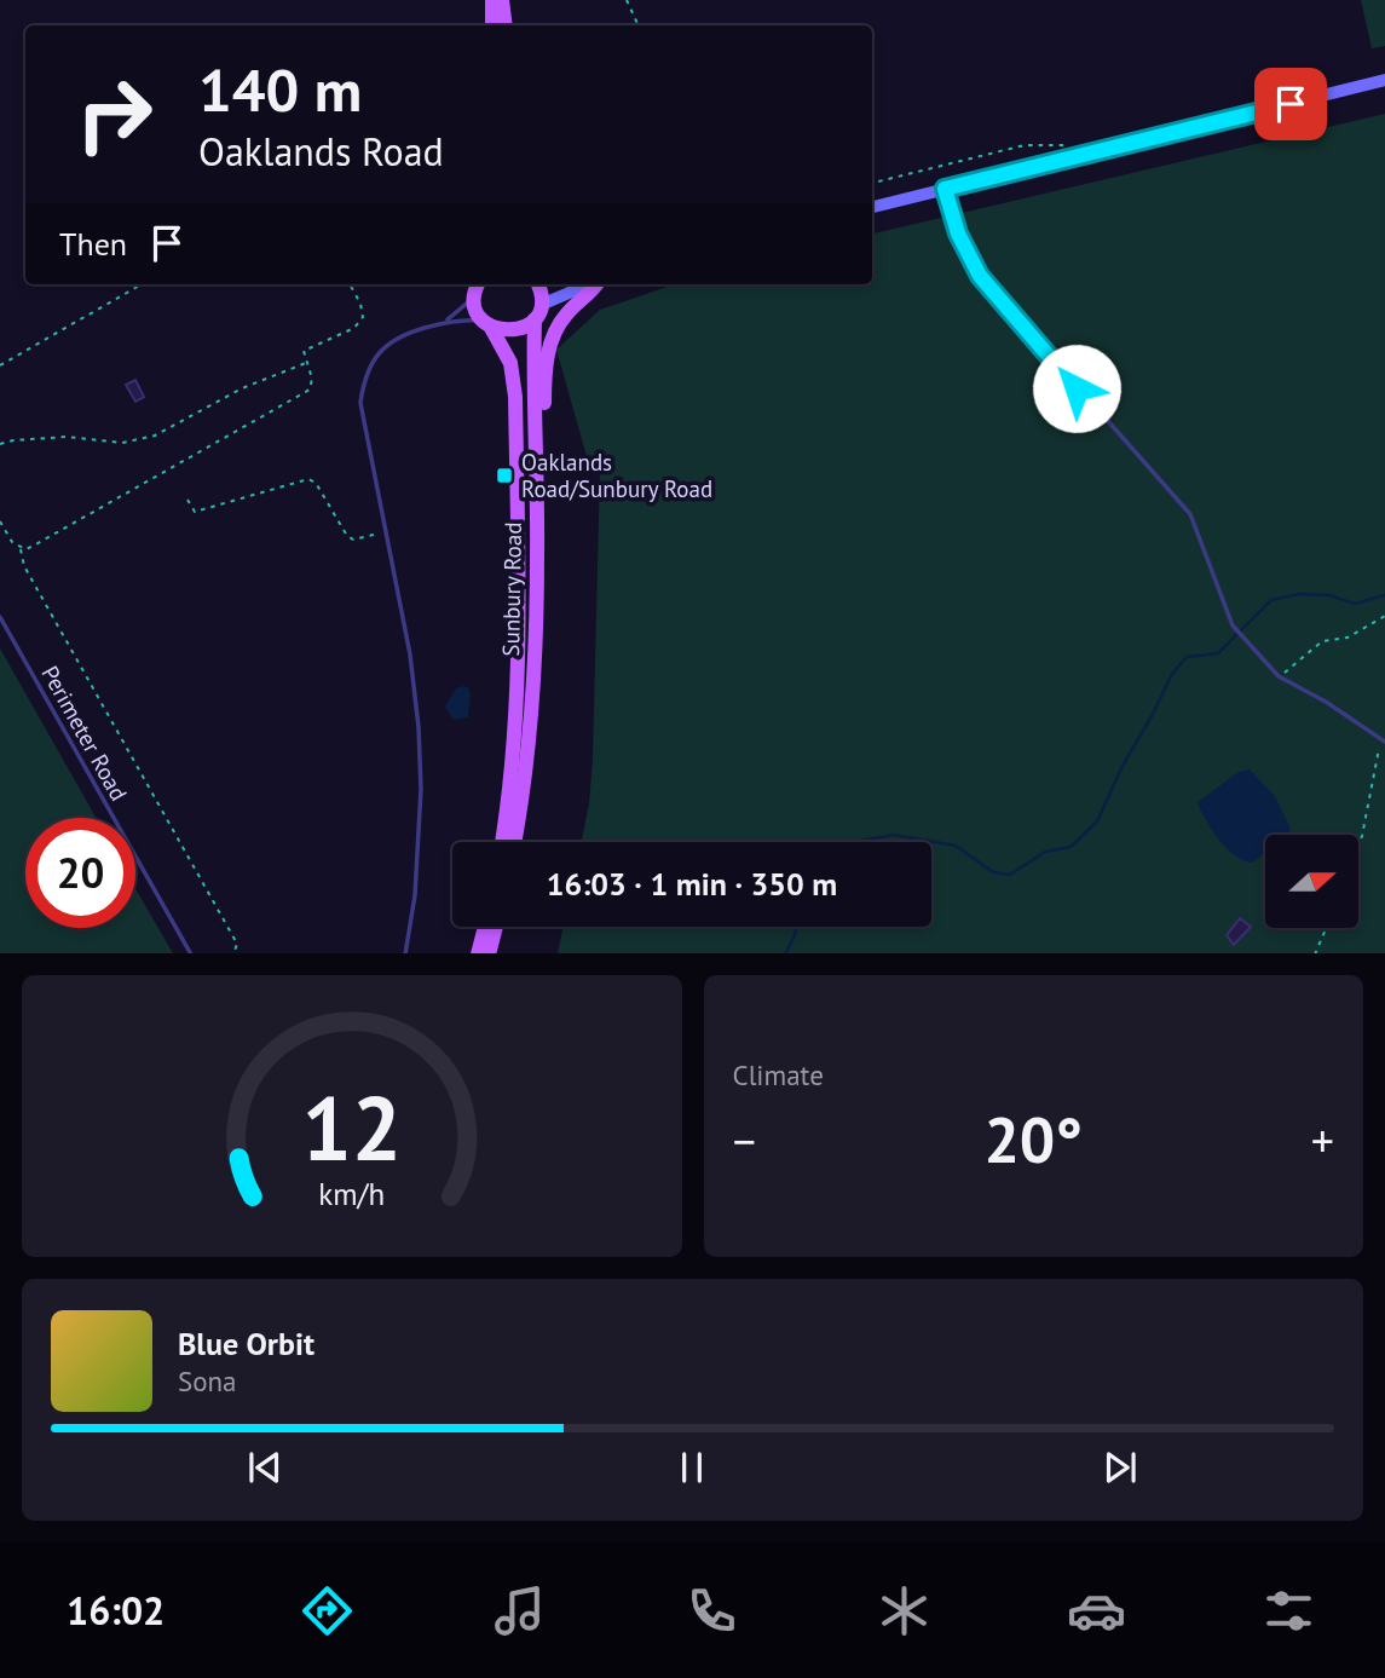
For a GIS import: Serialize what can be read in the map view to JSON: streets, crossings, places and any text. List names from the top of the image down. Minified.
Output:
{"streets":{"main road":["Sunbury Road"],"lane":["Perimeter Road"]},"places":{"transit":["Oaklands Road/Sunbury Road"]},"north":"right","page":{"turn":["140 m","Oaklands Road"],"then":"Then","limit":"20","trip":"16:03 · 1 min · 350 m","tile":"Climate","heat":["−","20°","+"],"song":["Blue Orbit","Sona"],"tabs":"16:02","gauge":["12","km/h"]}}
